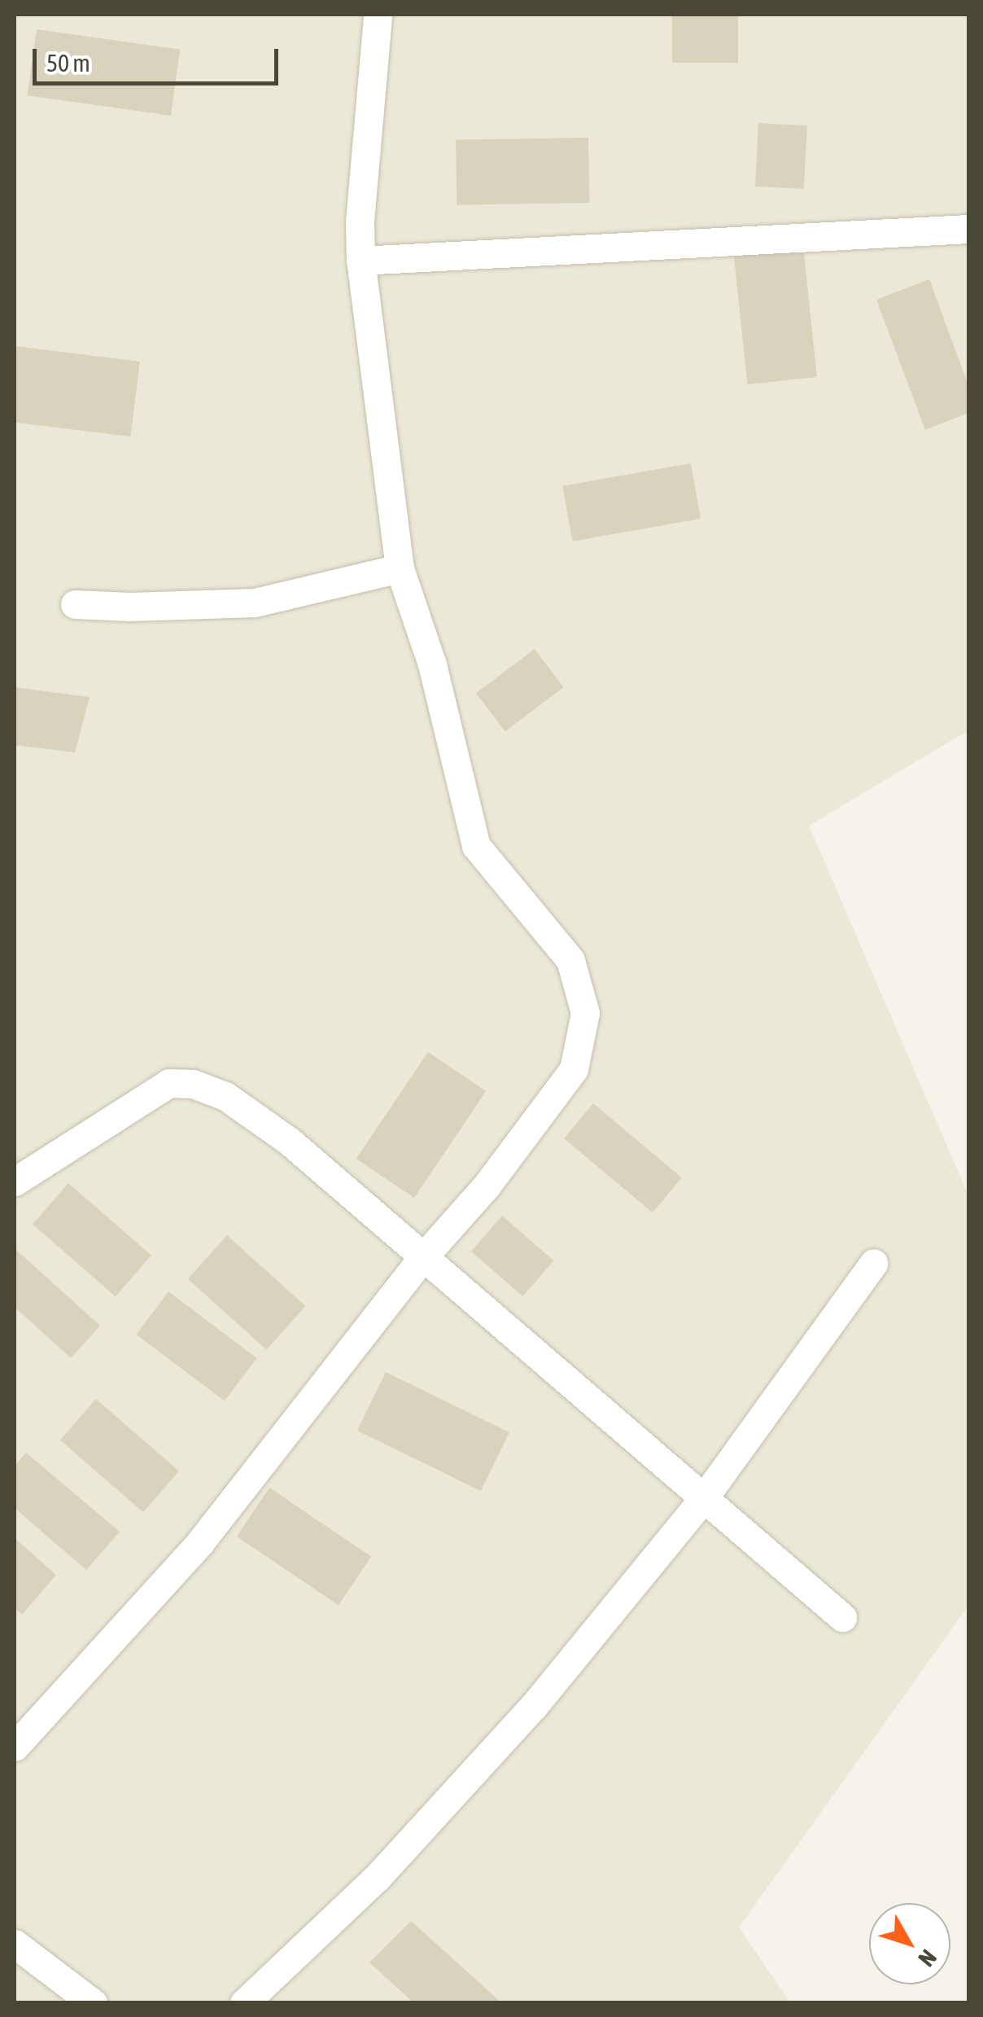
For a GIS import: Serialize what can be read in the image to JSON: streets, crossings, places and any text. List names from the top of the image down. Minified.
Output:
{"scale_bar":"50 m","north":"bottom right"}
